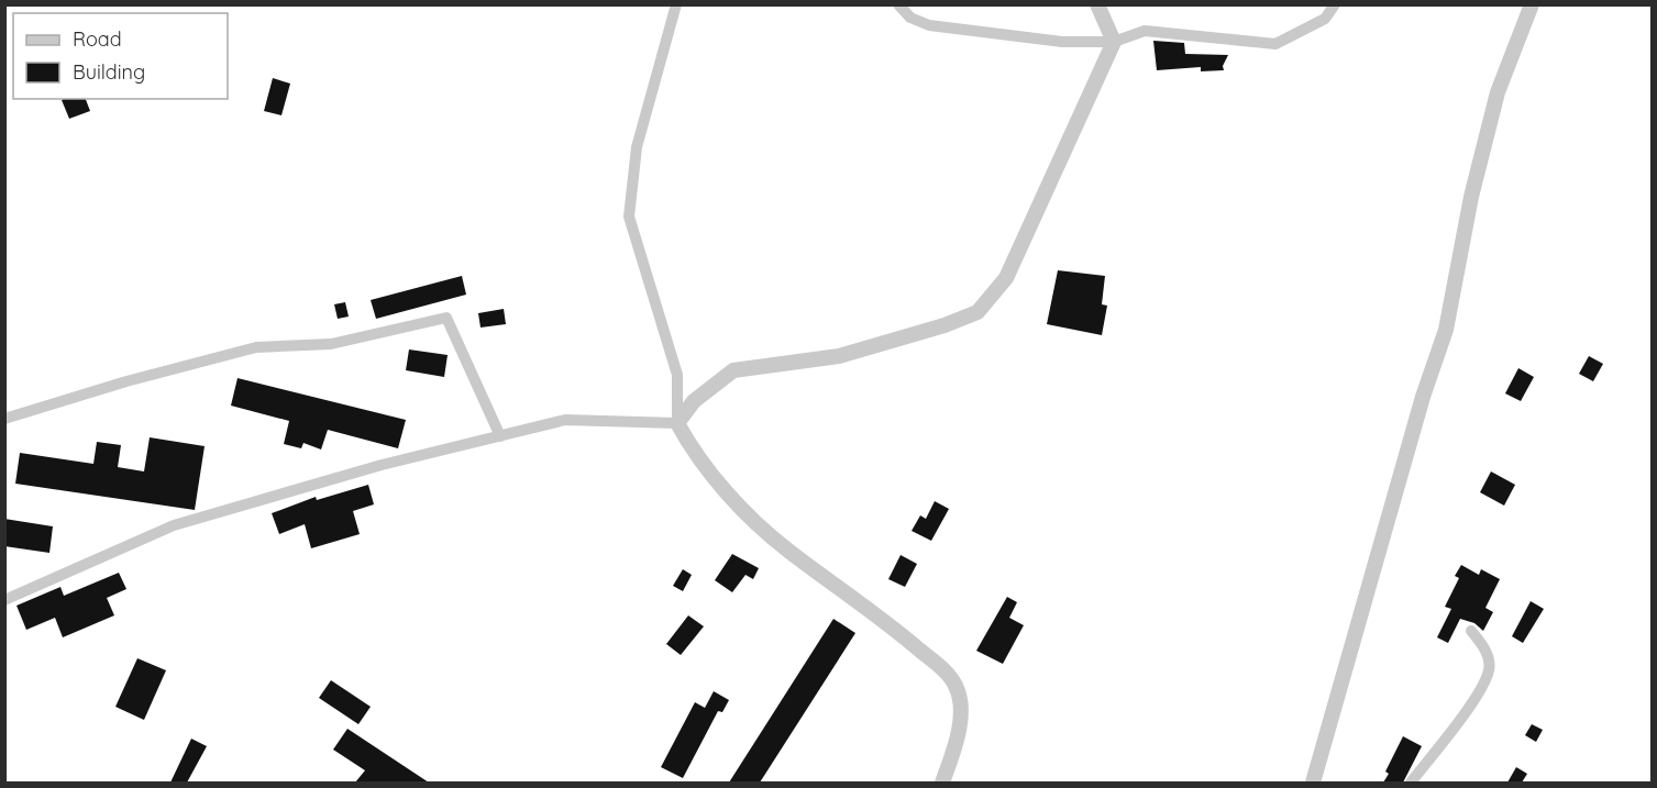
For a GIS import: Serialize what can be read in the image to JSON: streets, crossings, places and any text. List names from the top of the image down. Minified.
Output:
{"legend":["Road","Building"]}
